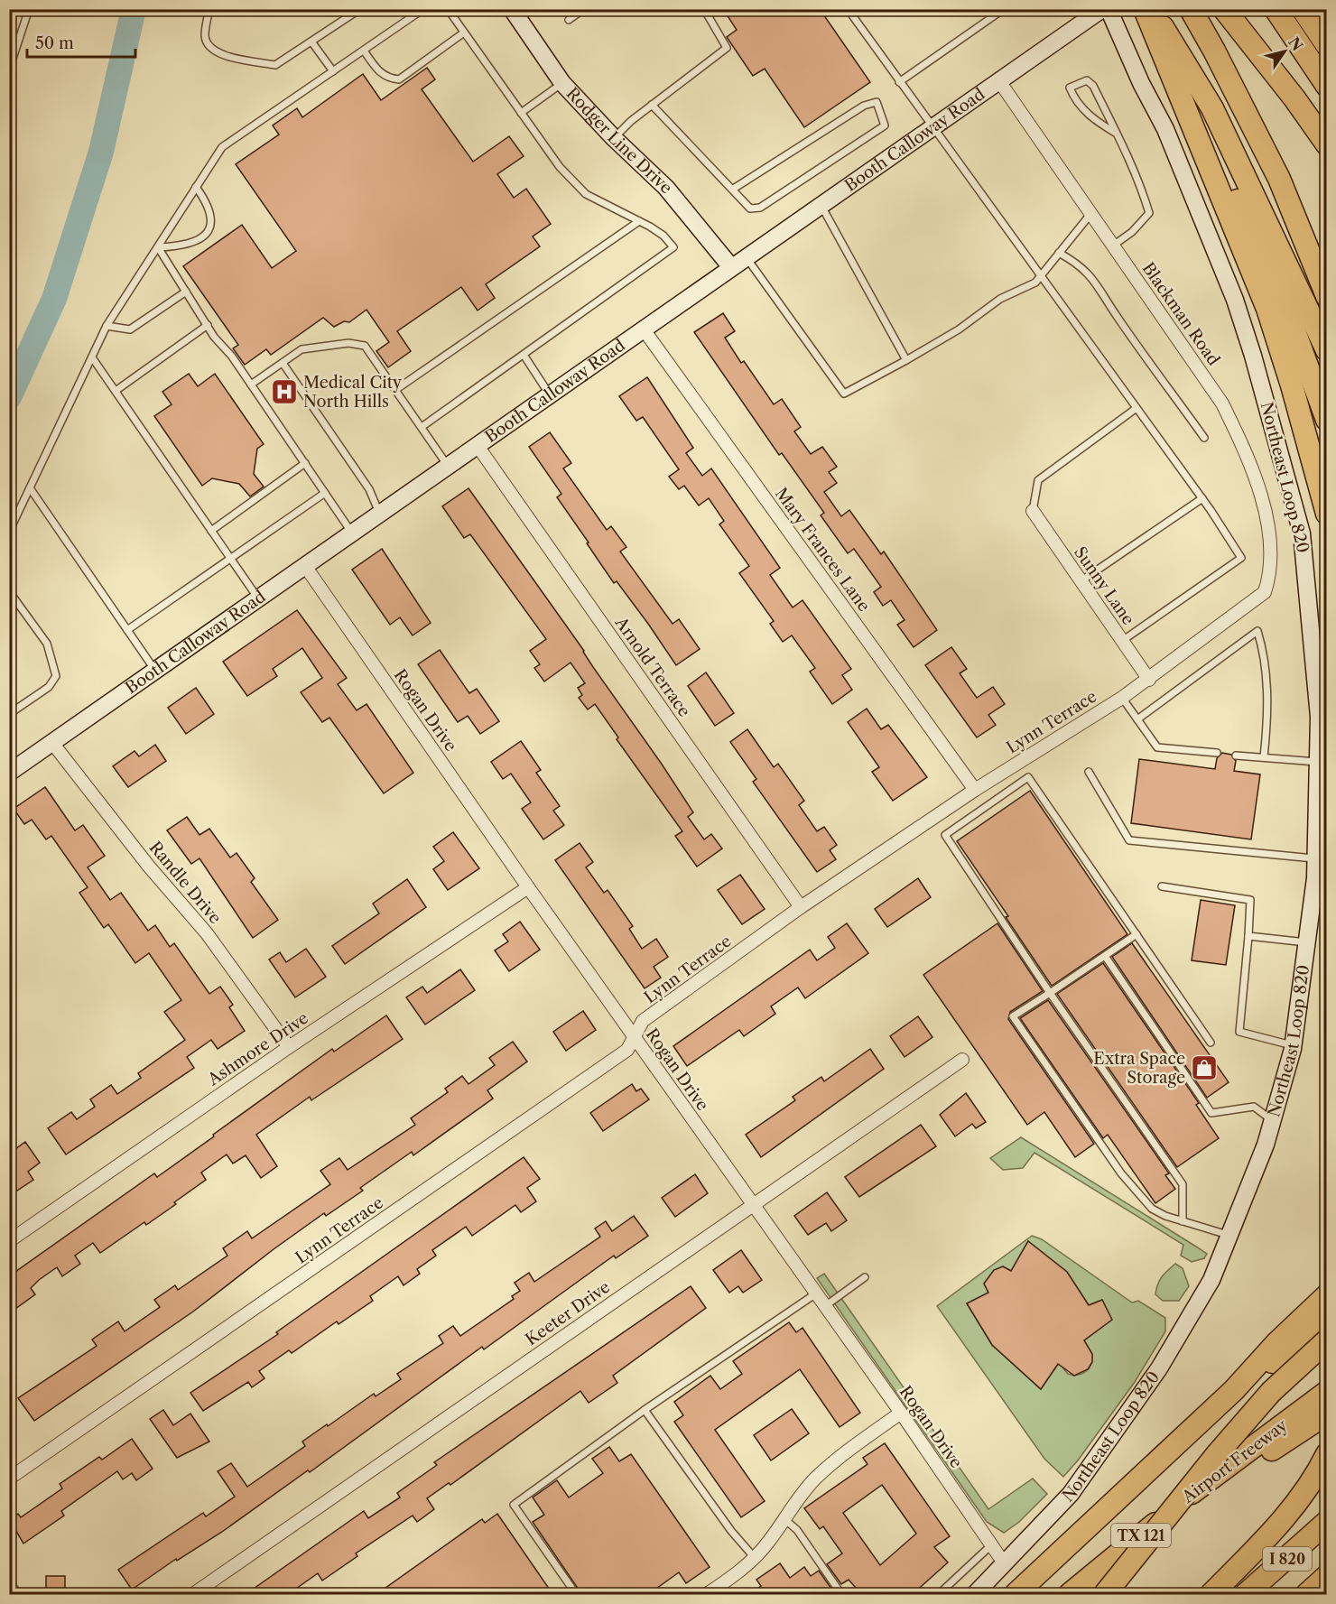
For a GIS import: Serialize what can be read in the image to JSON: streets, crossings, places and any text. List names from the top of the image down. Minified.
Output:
{"streets":{"highway":["Airport Freeway","TX 121","I 820"],"main road":["Booth Calloway Road","Rodger Line Drive","Northeast Loop 820"],"street":["Blackman Road","Mary Frances Lane","Sunny Lane","Arnold Terrace","Rogan Drive","Lynn Terrace","Randle Drive","Ashmore Drive","Keeter Drive"]},"crossings":[["Booth Calloway Road","Rodger Line Drive"],["Booth Calloway Road","Blackman Road"],["Booth Calloway Road","Mary Frances Lane"],["Booth Calloway Road","Arnold Terrace"],["Booth Calloway Road","Rogan Drive"],["Booth Calloway Road","Randle Drive"],["Blackman Road","Lynn Terrace"],["Northeast Loop 820","Rogan Drive"],["Mary Frances Lane","Lynn Terrace"],["Sunny Lane","Lynn Terrace"],["Arnold Terrace","Lynn Terrace"],["Rogan Drive","Lynn Terrace"],["Rogan Drive","Ashmore Drive"],["Rogan Drive","Keeter Drive"],["Randle Drive","Ashmore Drive"]],"places":{"hospital":["Medical City North Hills"],"shop":["Extra Space Storage"]},"scale_bar":"50 m","north":"top right"}
